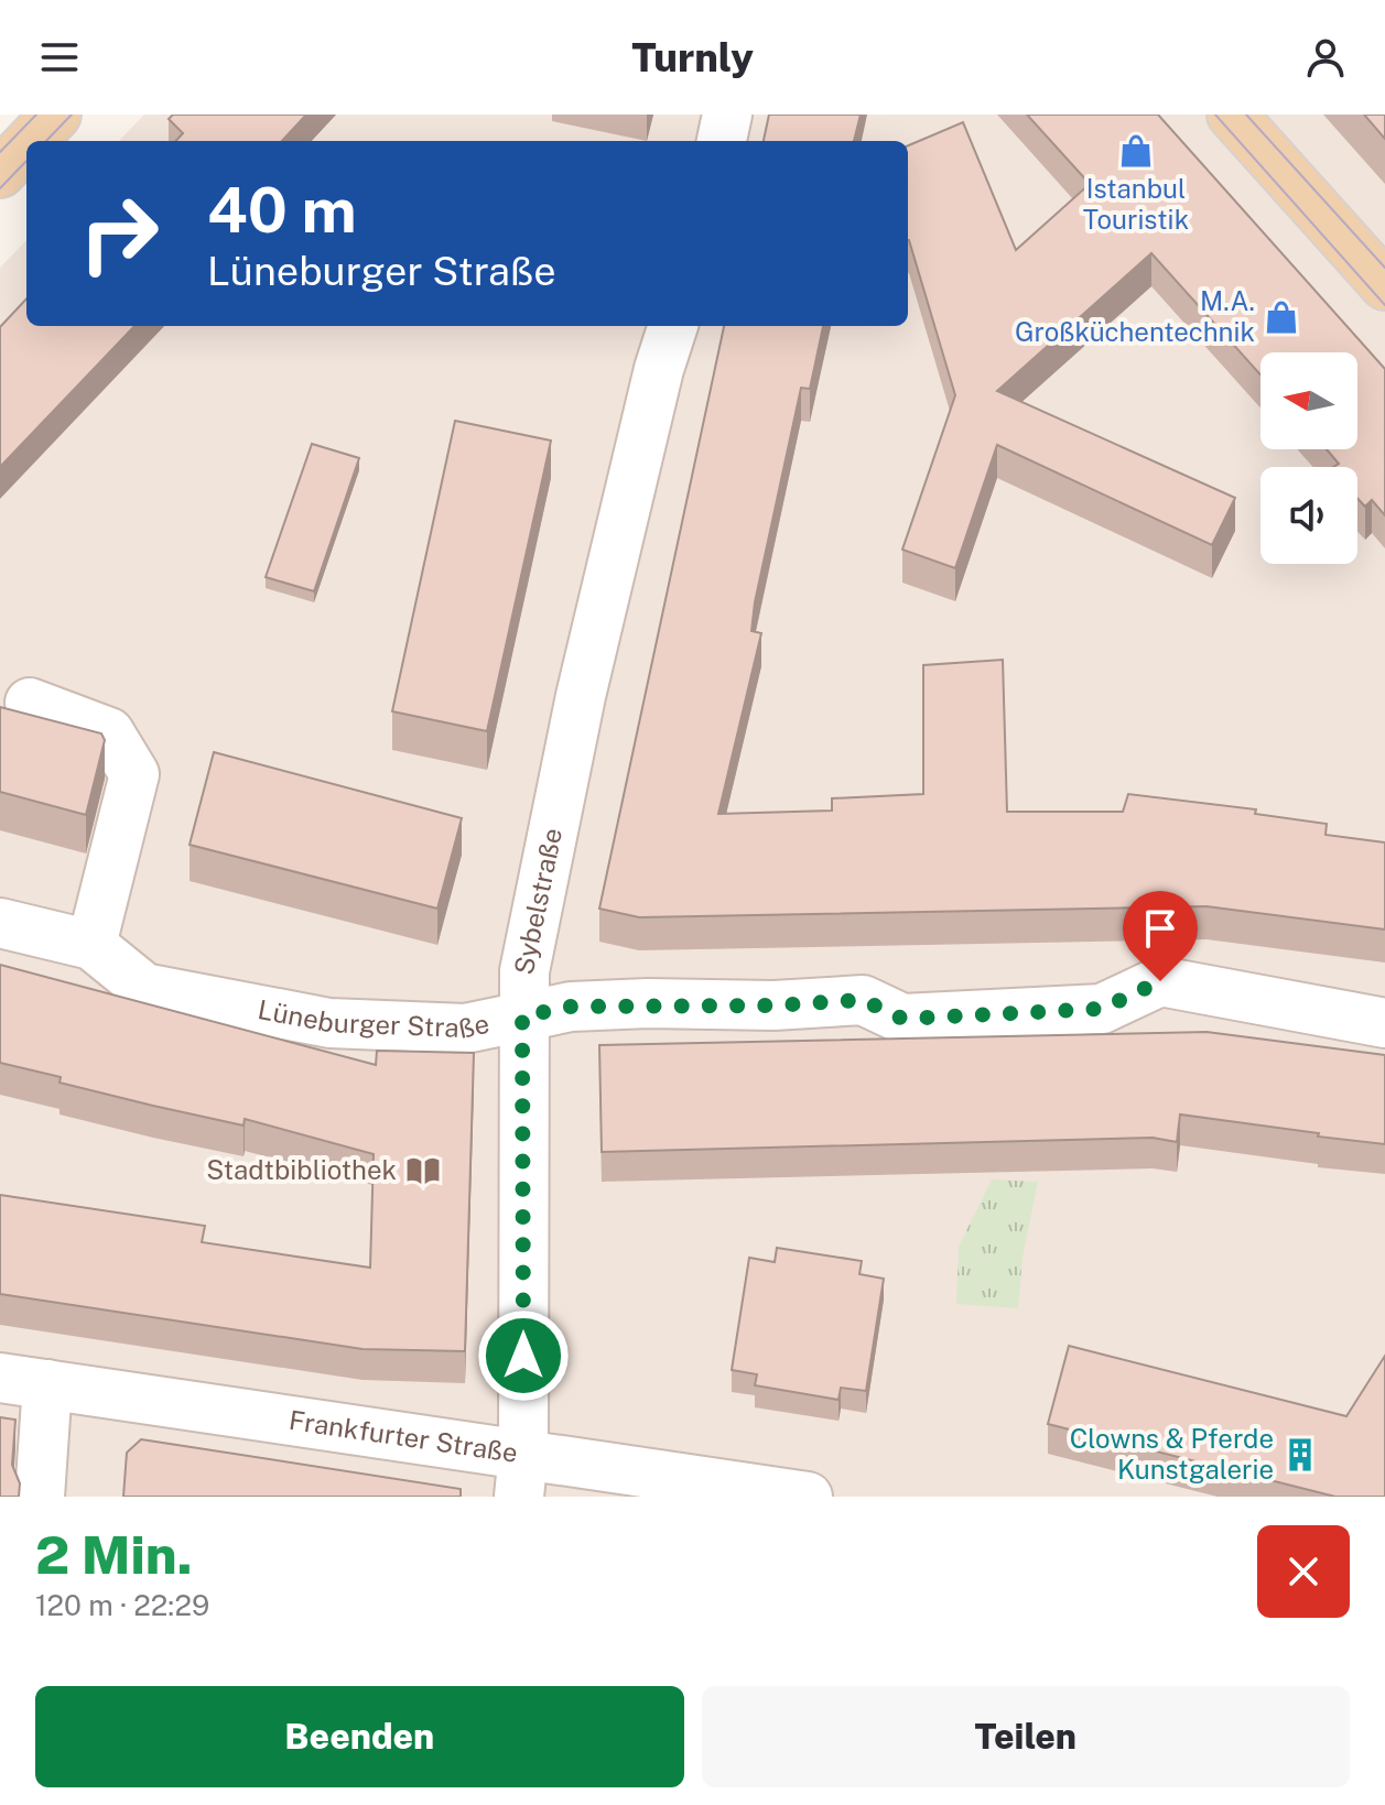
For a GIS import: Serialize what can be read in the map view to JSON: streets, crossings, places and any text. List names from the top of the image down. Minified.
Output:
{"streets":{"street":["Sybelstraße","Lüneburger Straße","Frankfurter Straße"]},"crossings":[["Sybelstraße","Lüneburger Straße"],["Sybelstraße","Frankfurter Straße"]],"places":{"shop":["Istanbul Touristik","M.A. Großküchentechnik"],"library":["Stadtbibliothek"],"building":["Clowns & Pferde Kunstgalerie"]},"north":"left","page":{"header":"Turnly","turn":["40 m","Lüneburger Straße"],"heading":["2 Min.","120 m · 22:29"],"buttons":["Beenden","Teilen"]}}
